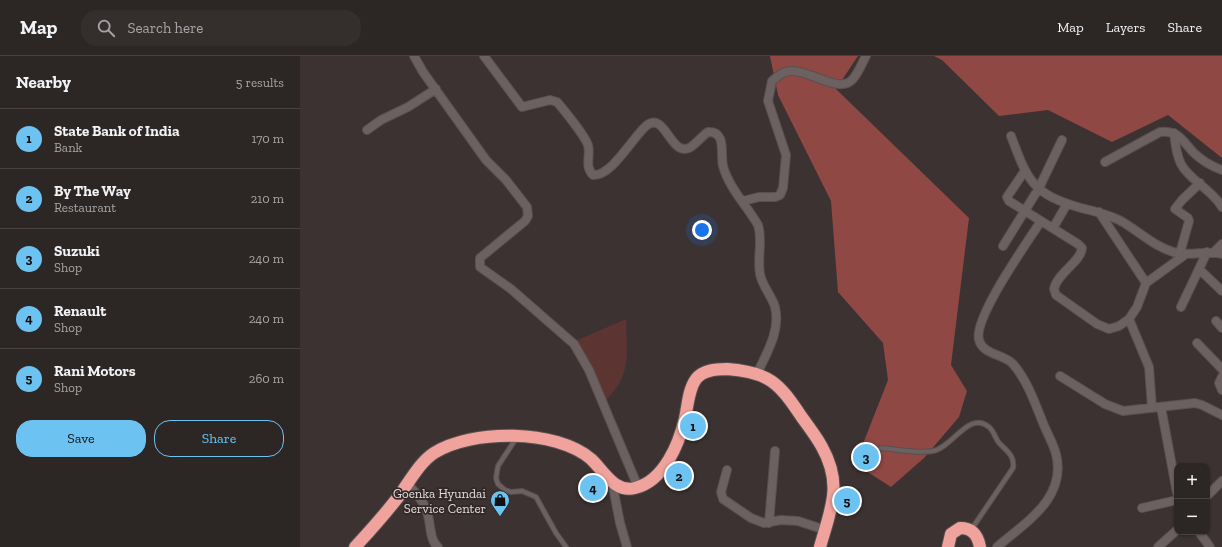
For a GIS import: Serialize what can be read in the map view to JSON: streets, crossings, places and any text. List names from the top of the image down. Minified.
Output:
{"places":{"shop":["Goenka Hyundai Service Center"]},"page":{"header":"Map","search":"Search here","nav":["Map","Layers","Share"],"heading":["Nearby","5 results"],"list":[{"mark":"1","name":"State Bank of India","note":"Bank","value":"170 m"},{"mark":"2","name":"By The Way","note":"Restaurant","value":"210 m"},{"mark":"3","name":"Suzuki","note":"Shop","value":"240 m"},{"mark":"4","name":"Renault","note":"Shop","value":"240 m"},{"mark":"5","name":"Rani Motors","note":"Shop","value":"260 m"}],"buttons":["Save","Share"],"pins":["1","3","2","4","5"],"map_buttons":["+","−"]}}
